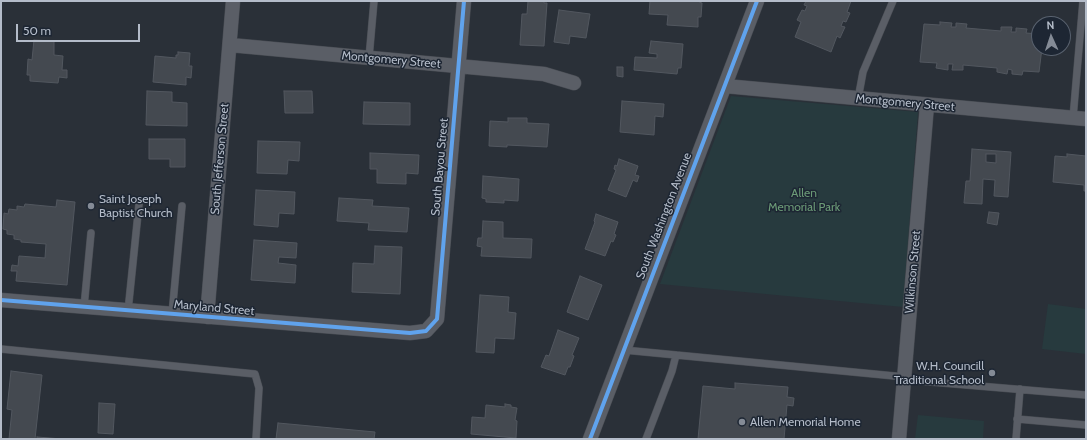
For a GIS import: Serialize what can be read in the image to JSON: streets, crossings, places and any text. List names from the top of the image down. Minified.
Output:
{"streets":{"street":["Montgomery Street","South Jefferson Street","South Bayou Street","South Washington Avenue","Wilkinson Street","Maryland Street"]},"crossings":[["Montgomery Street","South Jefferson Street"],["Montgomery Street","South Bayou Street"],["Montgomery Street","South Washington Avenue"],["Montgomery Street","Wilkinson Street"],["South Jefferson Street","Maryland Street"],["South Bayou Street","Maryland Street"]],"parks":["Allen Memorial Park"],"places":["Saint Joseph Baptist Church","W.H. Councill Traditional School","Allen Memorial Home"],"scale_bar":"50 m","north":"top"}
